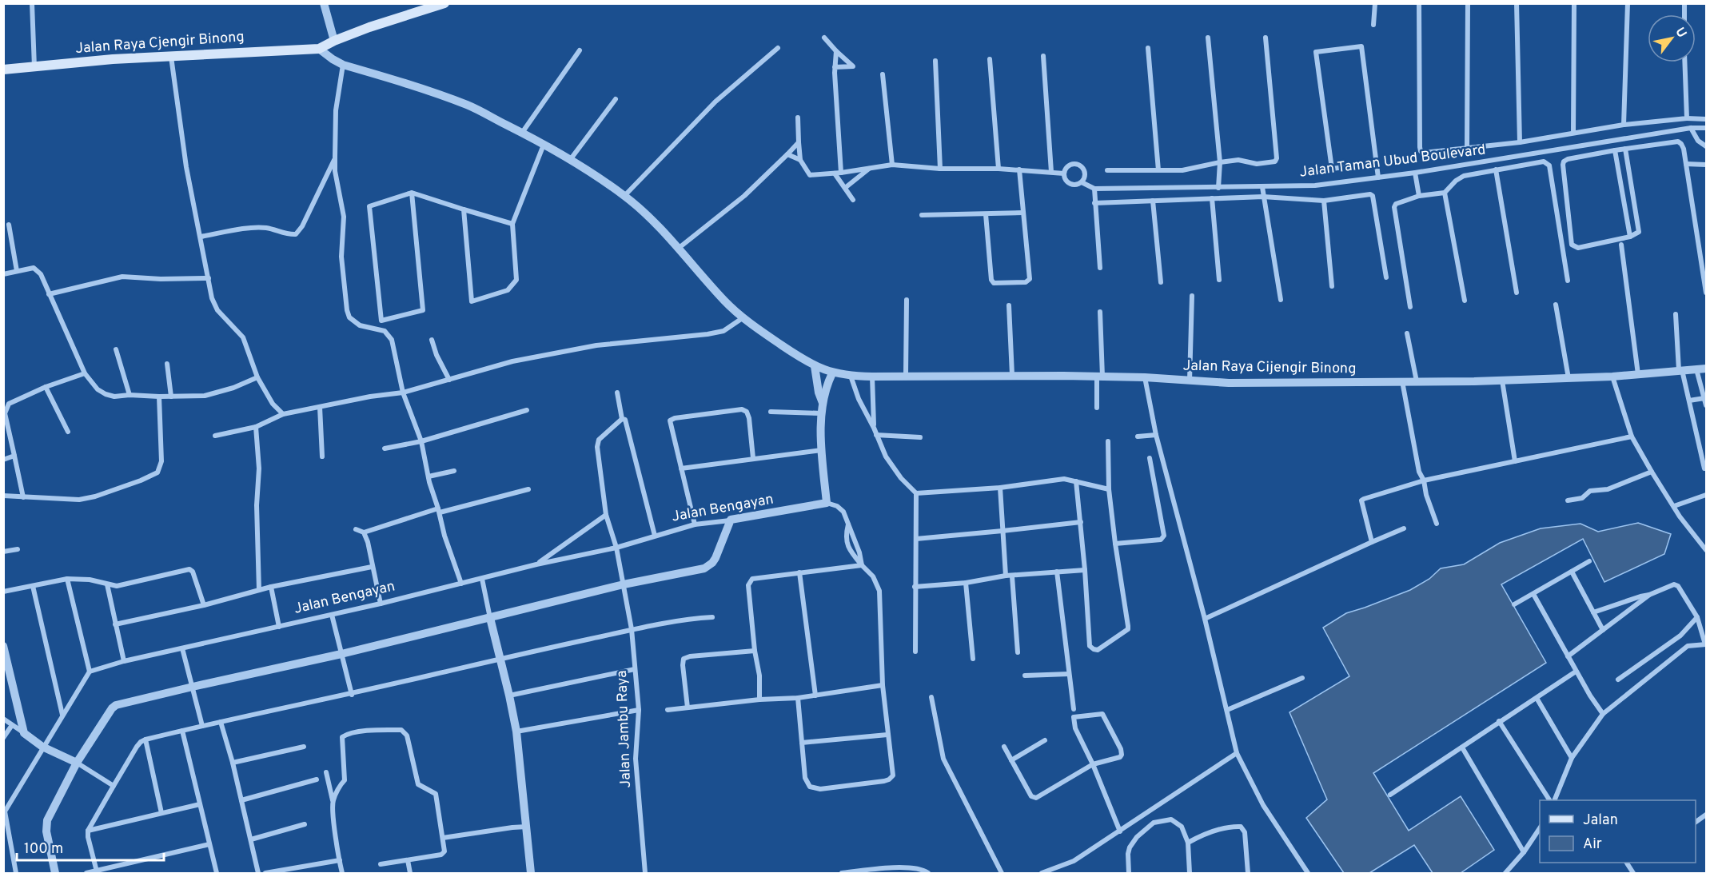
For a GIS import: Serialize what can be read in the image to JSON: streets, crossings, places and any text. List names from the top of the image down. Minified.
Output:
{"streets":{"main road":["Jalan Raya Cjengir Binong"],"street":["Jalan Taman Ubud Boulevard","Jalan Raya Cijengir Binong","Jalan Bengayan","Jalan Jambu Raya"]},"crossings":[["Jalan Raya Cjengir Binong","Jalan Raya Cijengir Binong"],["Jalan Bengayan","Jalan Jambu Raya"]],"legend":["Jalan","Air"],"scale_bar":"100 m","north":"top right"}
